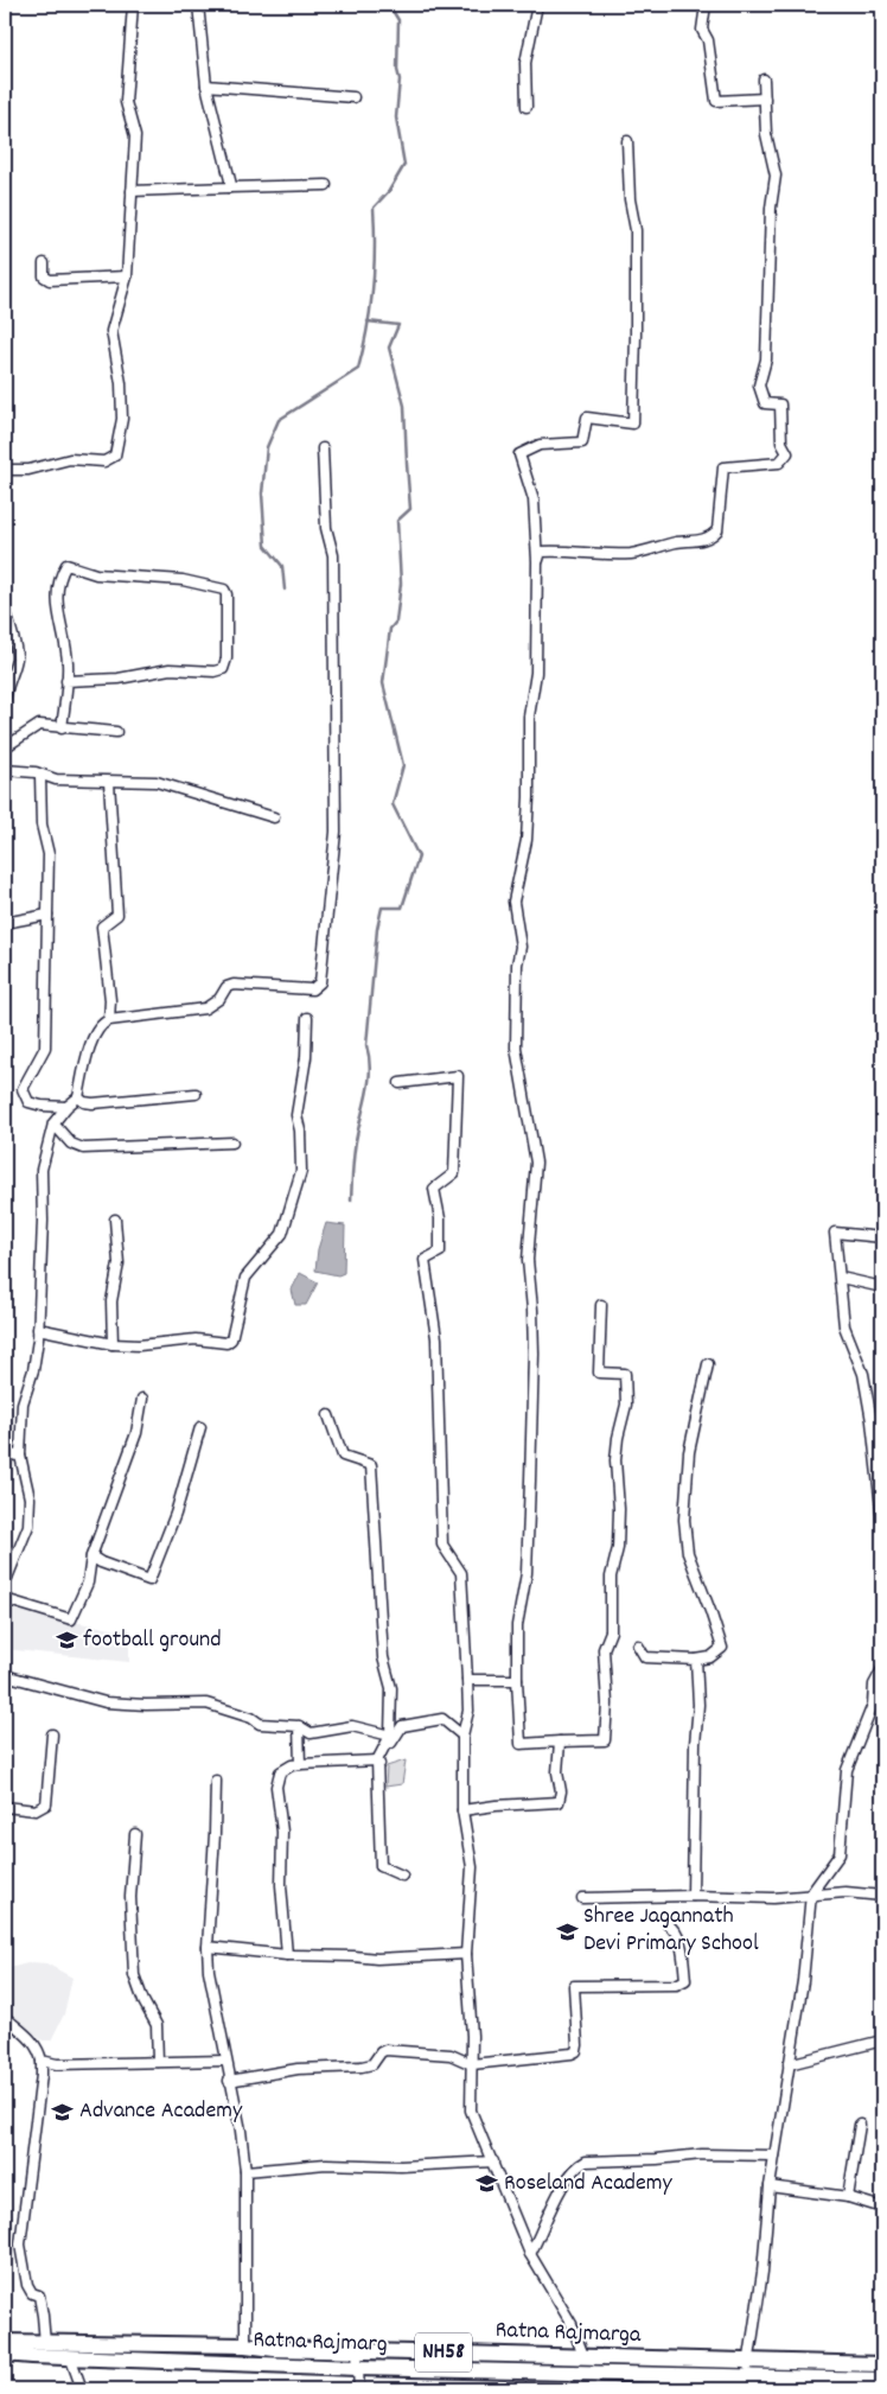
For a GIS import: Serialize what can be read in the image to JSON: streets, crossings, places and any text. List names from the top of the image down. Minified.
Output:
{"streets":{"main road":["Ratna Rajmarga","Ratna Rajmarg","NH58"]},"places":{"school or university":["football ground","Shree Jagannath Devi Primary School","Advance Academy","Roseland Academy"]}}
